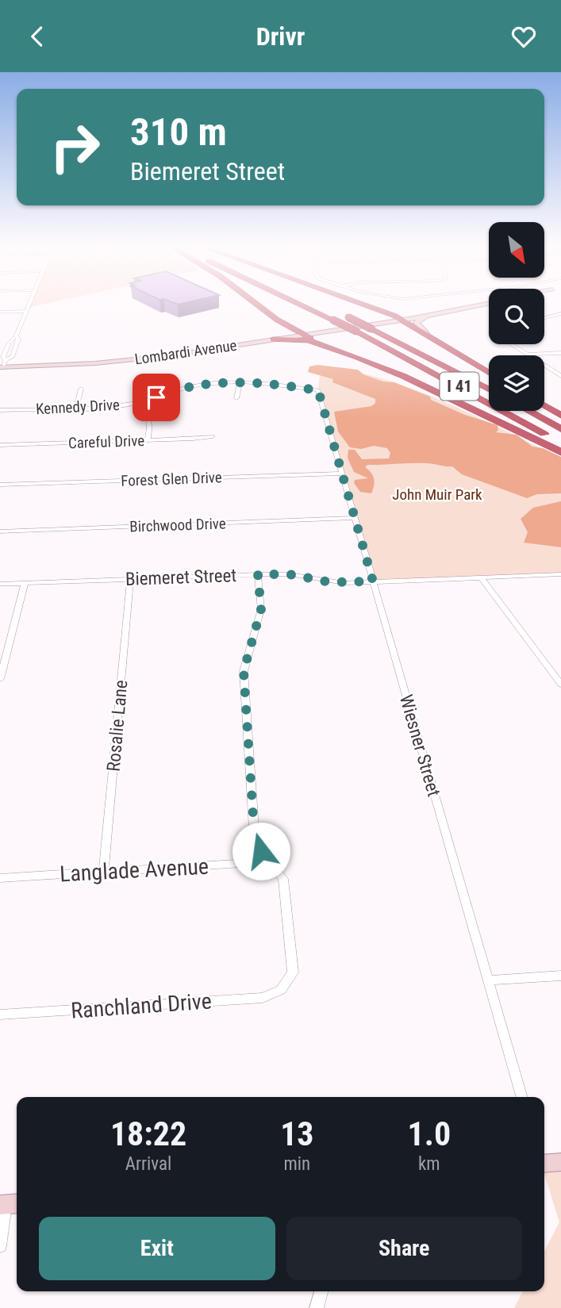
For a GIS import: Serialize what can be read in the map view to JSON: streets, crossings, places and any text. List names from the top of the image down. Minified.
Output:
{"streets":{"highway":["I 41"],"main road":["Lombardi Avenue"],"street":["Kennedy Drive","Careful Drive","Forest Glen Drive","Birchwood Drive","Biemeret Street","Rosalie Lane","Wiesner Street","Langlade Avenue","Ranchland Drive"]},"crossings":[["Kennedy Drive","Wiesner Street"],["Forest Glen Drive","Wiesner Street"],["Birchwood Drive","Wiesner Street"],["Biemeret Street","Rosalie Lane"],["Biemeret Street","Wiesner Street"],["Rosalie Lane","Langlade Avenue"],["Langlade Avenue","Ranchland Drive"]],"parks":["John Muir Park"],"north":"bottom right","page":{"header":"Drivr","turn":["310 m","Biemeret Street"],"eta":["18:22","Arrival","13","min","1.0","km"],"buttons":["Exit","Share"]}}
